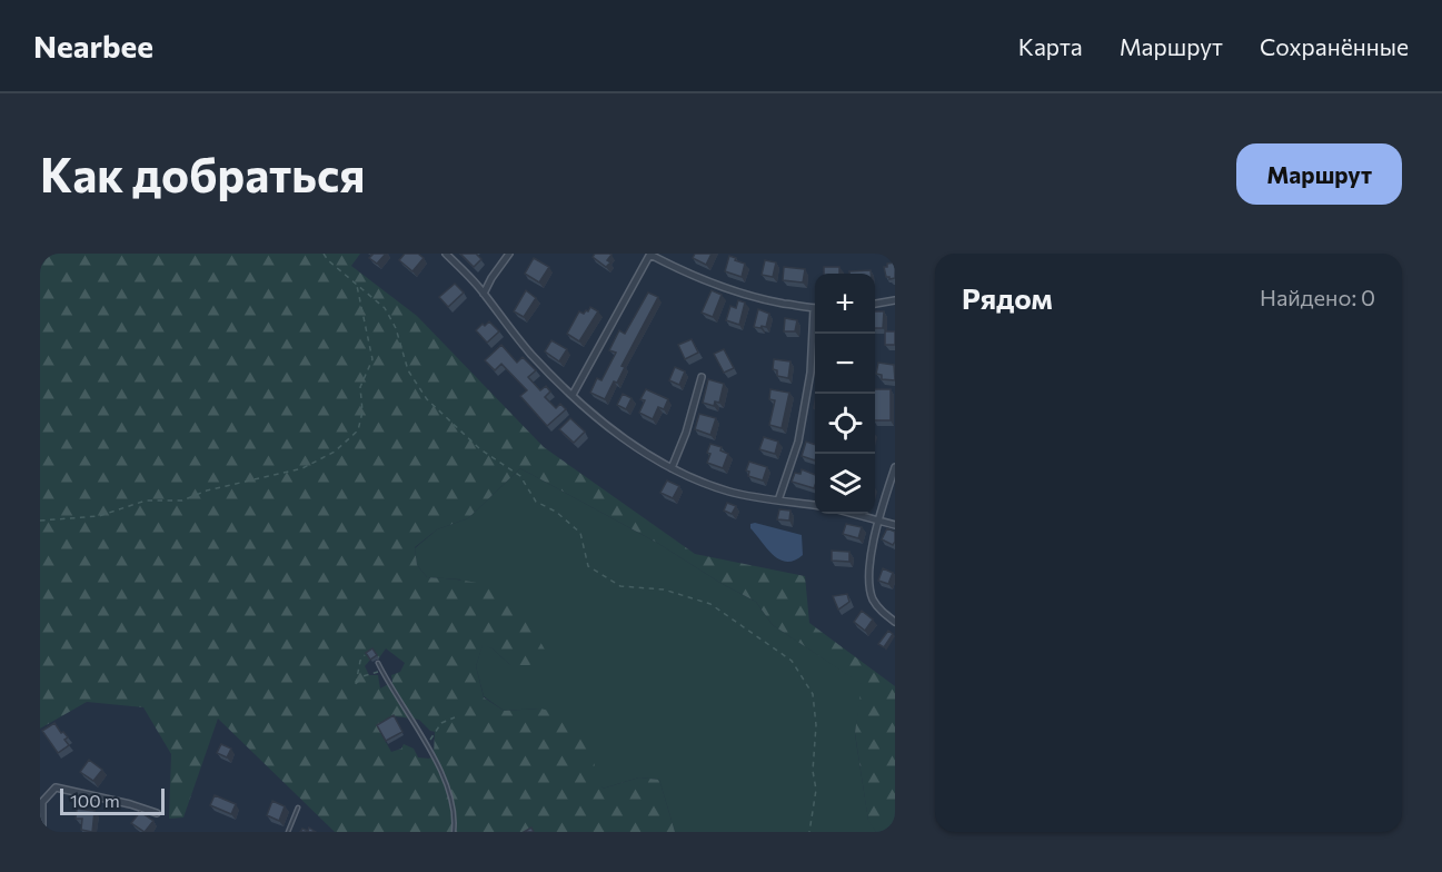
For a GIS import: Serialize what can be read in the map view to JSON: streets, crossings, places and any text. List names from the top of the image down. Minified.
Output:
{"scale_bar":"100 m","page":{"header":"Nearbee","nav":["Карта","Маршрут","Сохранённые"],"buttons":"Маршрут","title":"Как добраться","heading":["Рядом","Найдено: 0"],"map_buttons":["+","−"],"scale":"100 m"}}
